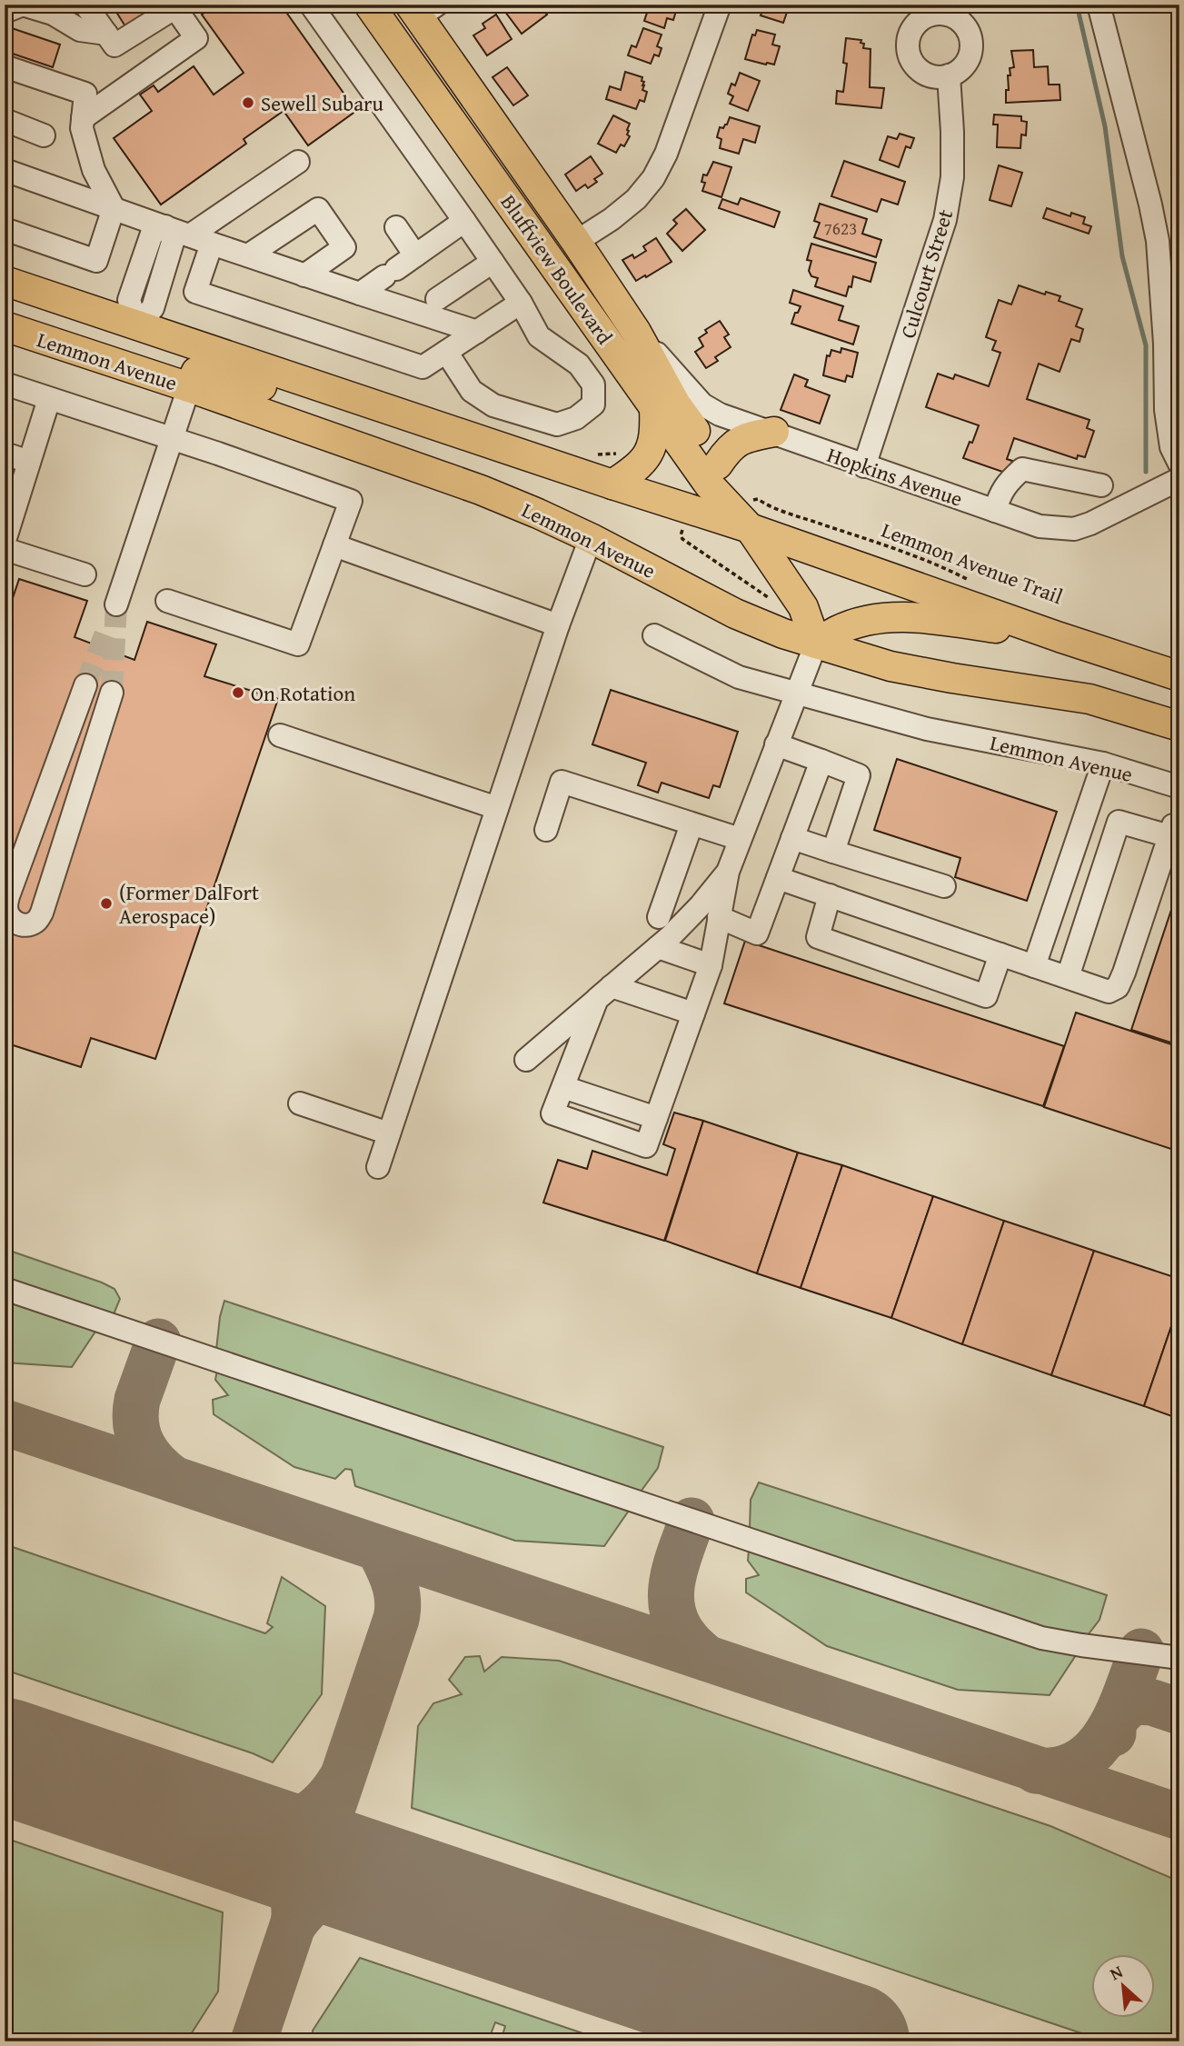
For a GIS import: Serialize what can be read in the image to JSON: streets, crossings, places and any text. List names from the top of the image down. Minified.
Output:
{"streets":{"main road":["Bluffview Boulevard","Lemmon Avenue"],"street":["Culcourt Street","Hopkins Avenue"],"path":["Lemmon Avenue Trail"]},"crossings":[["Bluffview Boulevard","Lemmon Avenue"],["Bluffview Boulevard","Hopkins Avenue"],["Culcourt Street","Hopkins Avenue"]],"places":["Sewell Subaru","On Rotation","(Former DalFort Aerospace)"],"house_numbers":["7623"],"north":"top left"}
